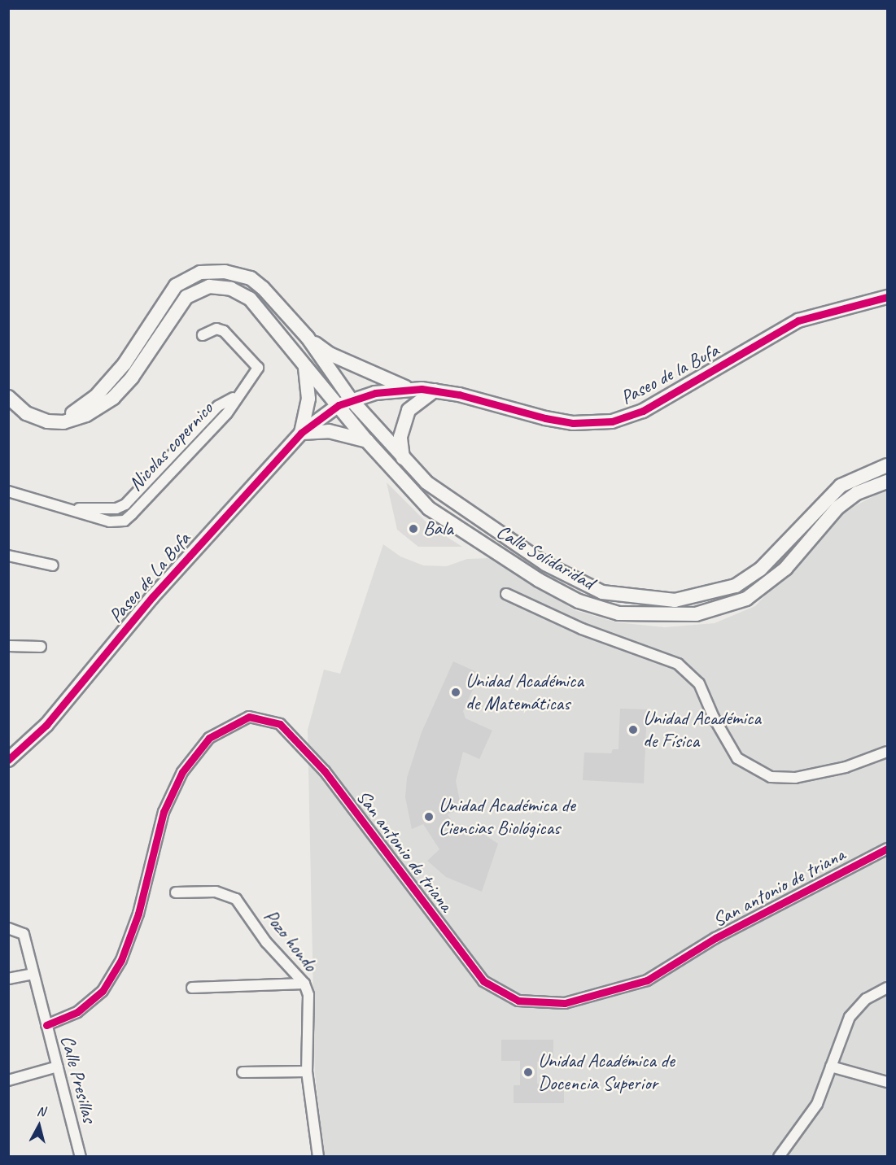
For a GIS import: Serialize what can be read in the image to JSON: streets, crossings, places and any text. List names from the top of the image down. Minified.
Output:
{"streets":{"main road":["Paseo de la Bufa","Calle Solidaridad","Paseo de La Bufa"],"street":["Nicolas copernico","San antonio de triana","Pozo hondo","Calle Presillas"]},"crossings":[["Paseo de la Bufa","Calle Solidaridad"],["Paseo de la Bufa","Paseo de La Bufa"],["San antonio de triana","Calle Presillas"]],"places":["Bala","Unidad Académica de Matemáticas","Unidad Académica de Física","Unidad Académica de Ciencias Biológicas","Unidad Académica de Docencia Superior"],"north":"top"}
